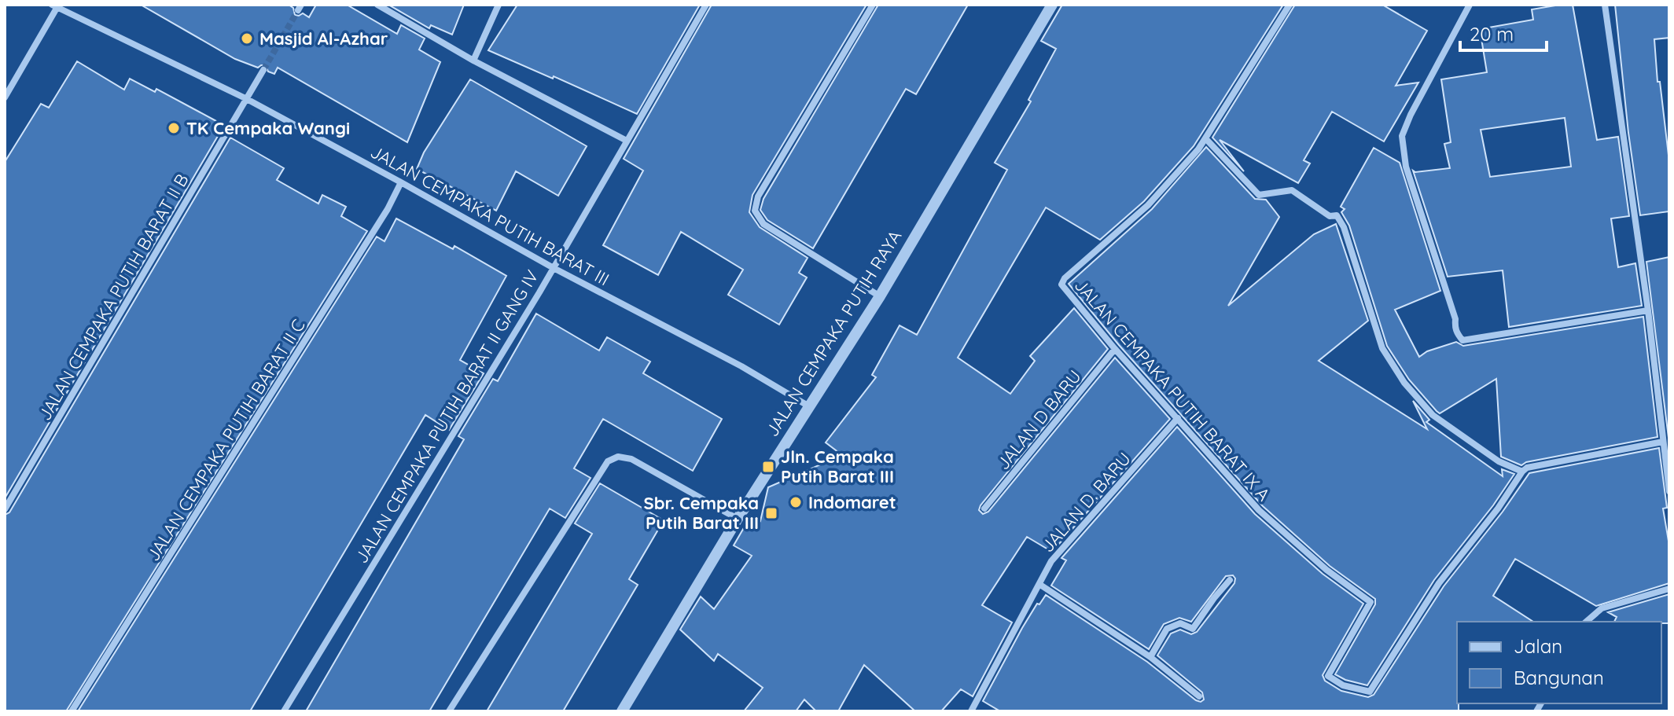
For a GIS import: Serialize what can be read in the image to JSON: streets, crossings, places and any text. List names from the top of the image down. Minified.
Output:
{"streets":{"street":["JALAN CEMPAKA PUTIH BARAT III","JALAN CEMPAKA PUTIH BARAT II B","JALAN CEMPAKA PUTIH RAYA","JALAN CEMPAKA PUTIH BARAT IX A","JALAN CEMPAKA PUTIH BARAT II GANG IV","JALAN D BARU","JALAN CEMPAKA PUTIH BARAT II C","JALAN D. BARU"]},"crossings":[["JALAN CEMPAKA PUTIH BARAT III","JALAN CEMPAKA PUTIH BARAT II B"],["JALAN CEMPAKA PUTIH BARAT III","JALAN CEMPAKA PUTIH RAYA"],["JALAN CEMPAKA PUTIH BARAT III","JALAN CEMPAKA PUTIH BARAT II GANG IV"],["JALAN CEMPAKA PUTIH BARAT III","JALAN CEMPAKA PUTIH BARAT II C"],["JALAN CEMPAKA PUTIH BARAT IX A","JALAN D BARU"],["JALAN CEMPAKA PUTIH BARAT IX A","JALAN D. BARU"]],"places":{"other":["Masjid Al-Azhar","TK Cempaka Wangi","Indomaret"],"transit":["Jln. Cempaka Putih Barat III","Sbr. Cempaka Putih Barat III"]},"legend":["Jalan","Bangunan"],"scale_bar":"20 m"}
